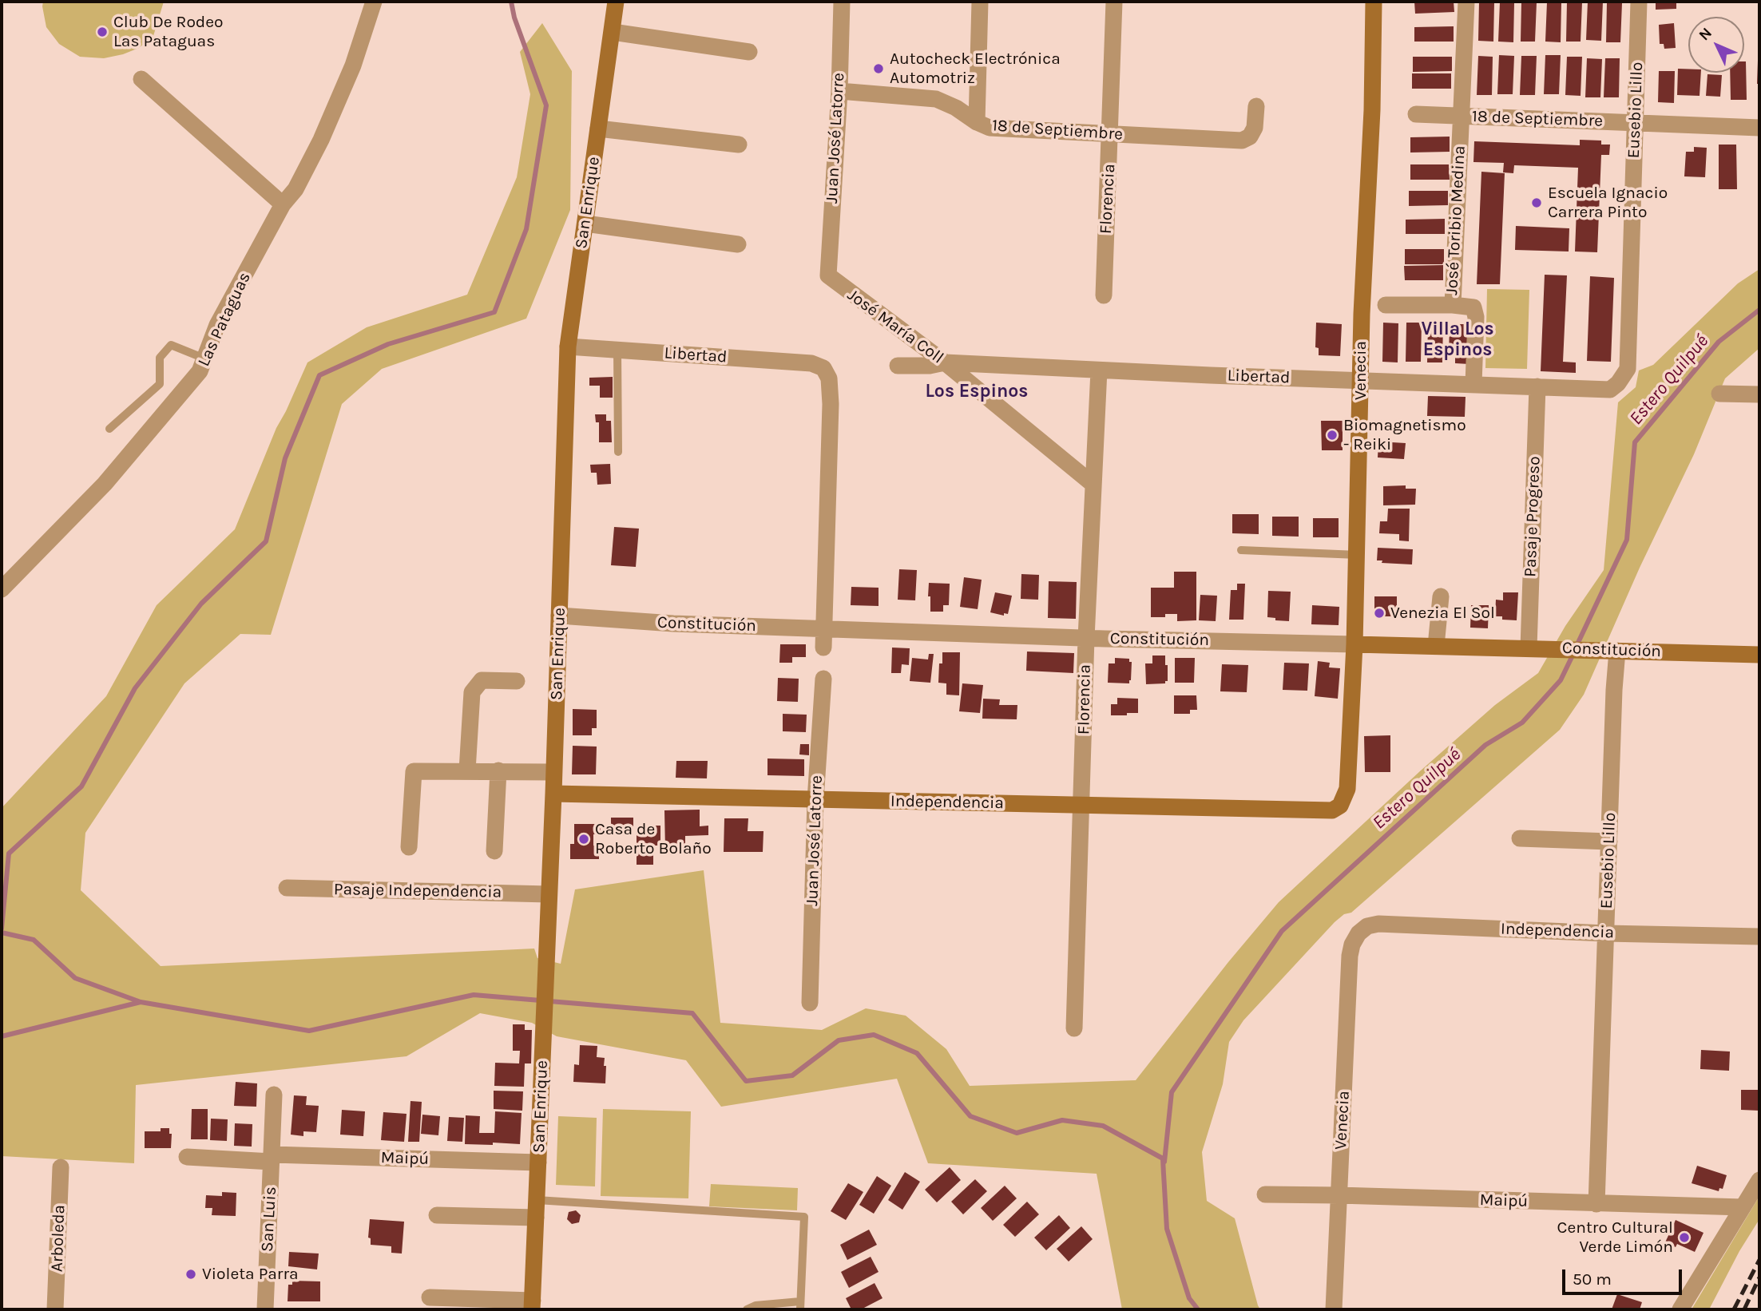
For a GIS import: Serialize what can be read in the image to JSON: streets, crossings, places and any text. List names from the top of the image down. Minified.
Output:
{"streets":{"street":["Eusebio Lillo","18 de Septiembre","Juan José Latorre","Florencia","San Enrique","José Toribio Medina","Las Pataguas","José María Coll","Libertad","Venecia","Pasaje Progreso","Constitución","Independencia","Pasaje Independencia","Maipú","San Luis","Arboleda"]},"crossings":[["Eusebio Lillo","18 de Septiembre"],["Eusebio Lillo","Libertad"],["Eusebio Lillo","Constitución"],["Eusebio Lillo","Independencia"],["Eusebio Lillo","Maipú"],["18 de Septiembre","Juan José Latorre"],["18 de Septiembre","Florencia"],["18 de Septiembre","José Toribio Medina"],["Juan José Latorre","José María Coll"],["Juan José Latorre","Independencia"],["Florencia","José María Coll"],["Florencia","Libertad"],["Florencia","Constitución"],["Florencia","Independencia"],["San Enrique","Libertad"],["San Enrique","Constitución"],["San Enrique","Independencia"],["San Enrique","Pasaje Independencia"],["San Enrique","Maipú"],["José Toribio Medina","Libertad"],["José María Coll","Libertad"],["Libertad","Venecia"],["Libertad","Pasaje Progreso"],["Libertad","Constitución"],["Venecia","Constitución"],["Venecia","Independencia"],["Venecia","Maipú"],["Pasaje Progreso","Constitución"],["Maipú","San Luis"]],"districts":["Villa Los Espinos","Los Espinos"],"water":["Estero Quilpué"],"places":["Club De Rodeo Las Pataguas","Autocheck Electrónica Automotriz","Escuela Ignacio Carrera Pinto","Biomagnetismo - Reiki","Venezia El Sol","Casa de Roberto Bolaño","Centro Cultural Verde Limón","Violeta Parra"],"scale_bar":"50 m","north":"top left"}
